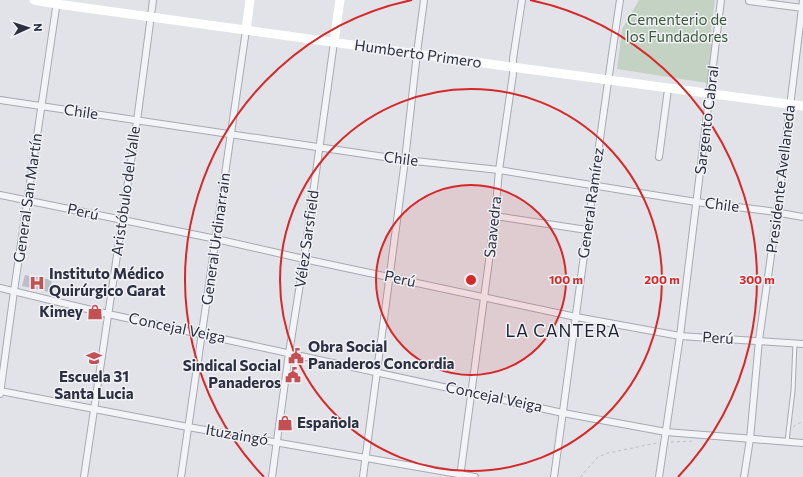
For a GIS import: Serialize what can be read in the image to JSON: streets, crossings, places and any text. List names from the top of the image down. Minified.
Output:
{"streets":{"street":["Humberto Primero","Chile","Sargento Cabral","Presidente Avellaneda","Aristóbulo del Valle","General San Martín","General Ramírez","Perú","Saavedra","General Urdinarrain","Vélez Sarsfield","Concejal Veiga","Ituzaingó"]},"crossings":[["Humberto Primero","Sargento Cabral"],["Humberto Primero","Presidente Avellaneda"],["Humberto Primero","Aristóbulo del Valle"],["Humberto Primero","General San Martín"],["Humberto Primero","General Ramírez"],["Humberto Primero","Saavedra"],["Humberto Primero","General Urdinarrain"],["Humberto Primero","Vélez Sarsfield"],["Chile","Sargento Cabral"],["Chile","Presidente Avellaneda"],["Chile","Aristóbulo del Valle"],["Chile","General San Martín"],["Chile","General Ramírez"],["Chile","Saavedra"],["Chile","General Urdinarrain"],["Chile","Vélez Sarsfield"],["Sargento Cabral","Perú"],["Sargento Cabral","Concejal Veiga"],["Presidente Avellaneda","Perú"],["Presidente Avellaneda","Concejal Veiga"],["Aristóbulo del Valle","Perú"],["Aristóbulo del Valle","Concejal Veiga"],["Aristóbulo del Valle","Ituzaingó"],["General San Martín","Perú"],["General San Martín","Concejal Veiga"],["General San Martín","Ituzaingó"],["General Ramírez","Perú"],["General Ramírez","Concejal Veiga"],["Perú","Saavedra"],["Perú","General Urdinarrain"],["Perú","Vélez Sarsfield"],["Saavedra","Concejal Veiga"],["Saavedra","Ituzaingó"],["General Urdinarrain","Concejal Veiga"],["General Urdinarrain","Ituzaingó"],["Vélez Sarsfield","Concejal Veiga"],["Vélez Sarsfield","Ituzaingó"]],"districts":["LA CANTERA"],"parks":["Cementerio de los Fundadores"],"places":{"hospital":["Instituto Médico Quirúrgico Garat"],"shop":["Kimey","Española"],"public building":["Obra Social Panaderos Concordia","Sindical Social Panaderos"],"school or university":["Escuela 31 Santa Lucia"]},"north":"right","rings":["100 m","200 m","300 m"]}
